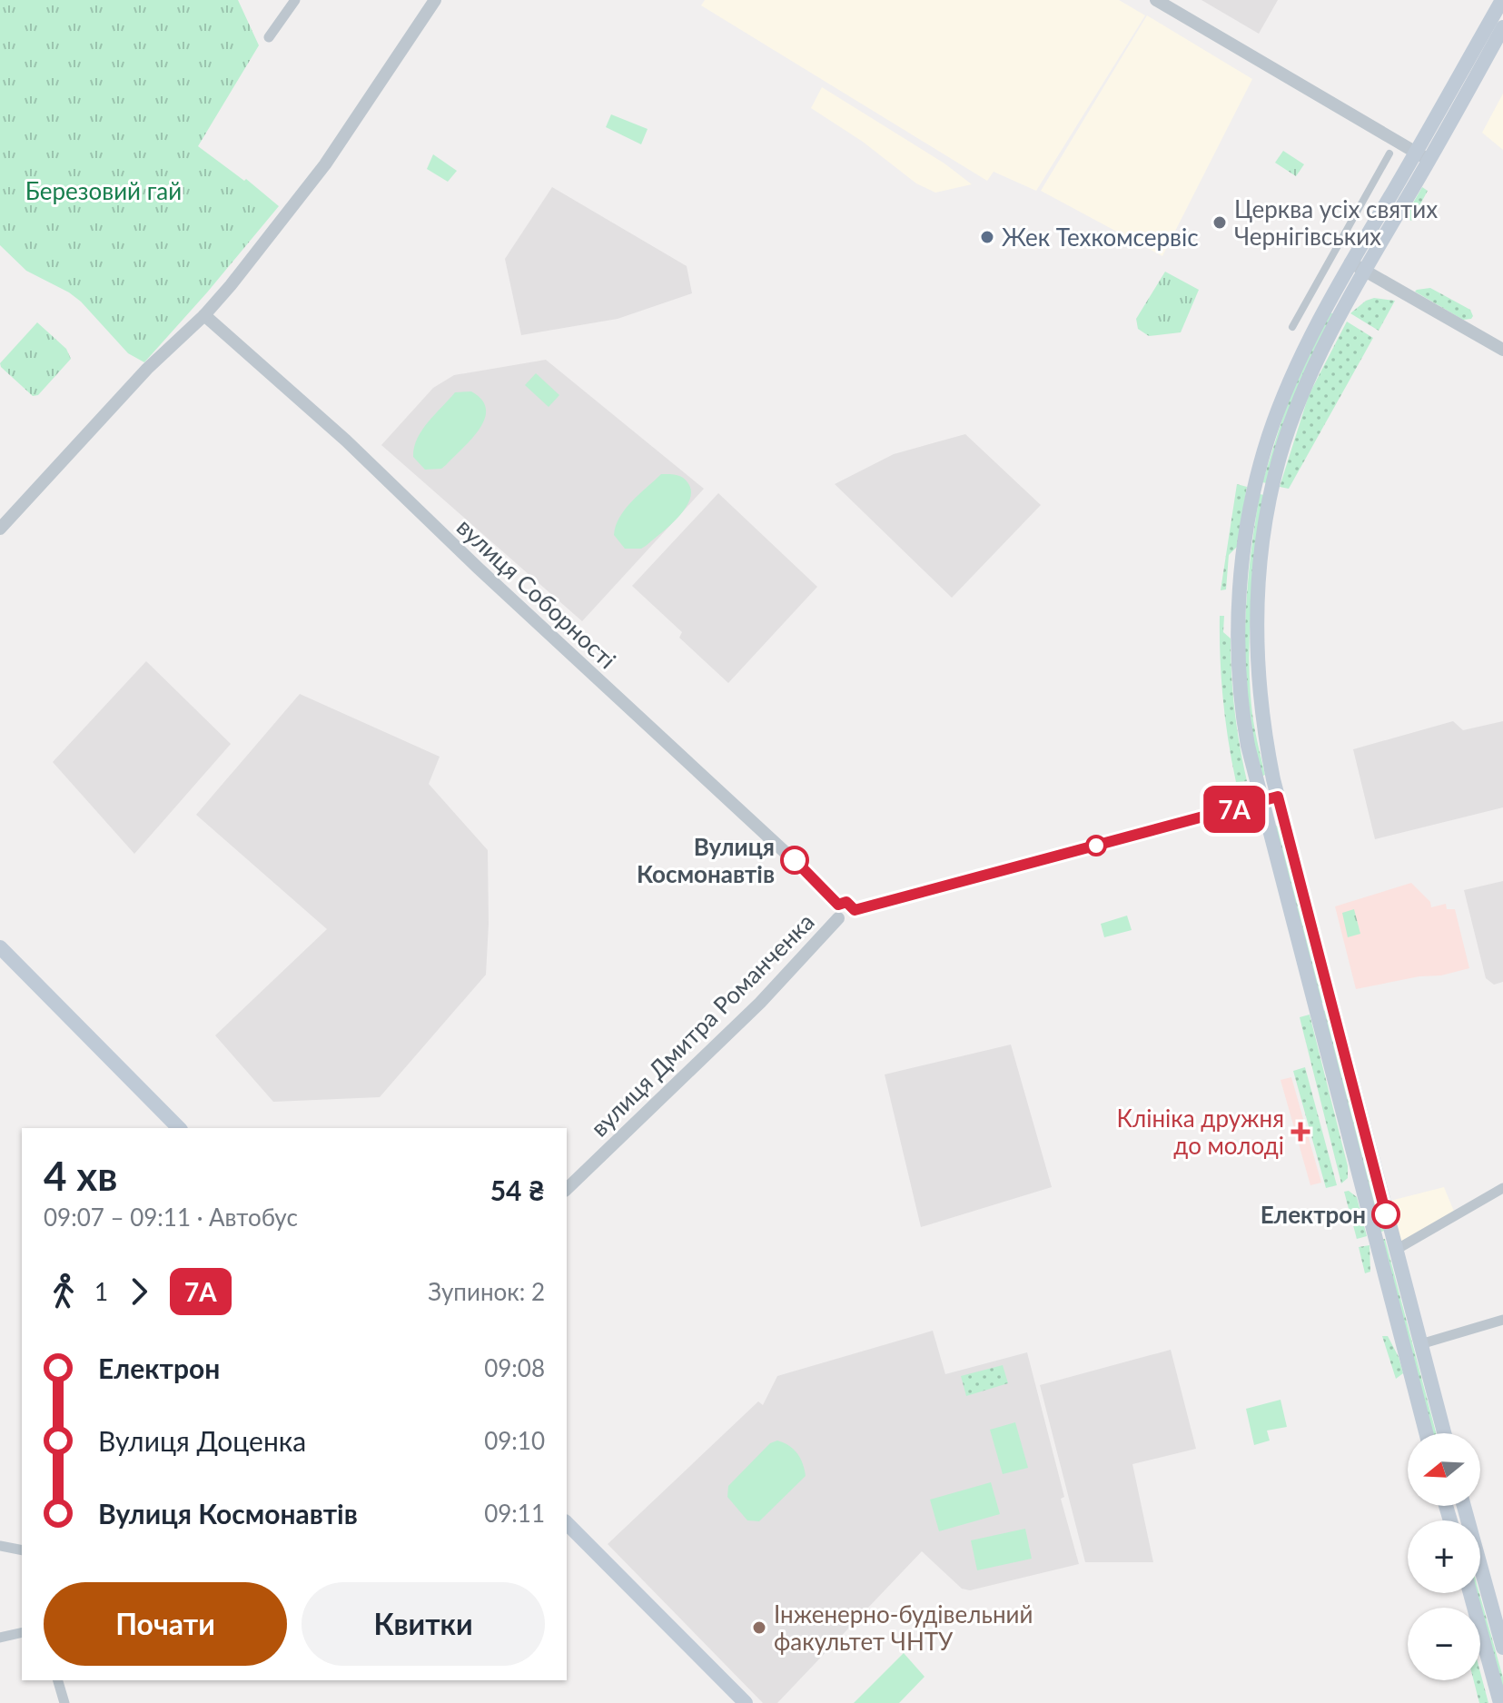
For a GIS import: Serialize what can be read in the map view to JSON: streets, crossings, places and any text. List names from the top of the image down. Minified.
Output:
{"streets":{"street":["вулиця Соборності","вулиця Дмитра Романченка"]},"crossings":[["вулиця Соборності","вулиця Дмитра Романченка"]],"parks":["Березовий гай"],"places":{"other":["Церква усіх святих Чернігівських","Жек Техкомсервіс","Вулиця Космонавтів","Електрон","Інженерно-будівельний факультет ЧНТУ"],"health":["Клініка дружня до молоді"]},"lines":["bus line 7А"],"north":"left","page":{"on_map":"7А","heading":["4 хв","09:07 – 09:11 · Автобус","54 ₴"],"legs":["1","7А","Зупинок: 2"],"list":[{"name":"Електрон","value":"09:08"},{"name":"Вулиця Доценка","value":"09:10"},{"name":"Вулиця Космонавтів","value":"09:11"}],"map_buttons":["+","−"],"buttons":["Почати","Квитки"]}}
